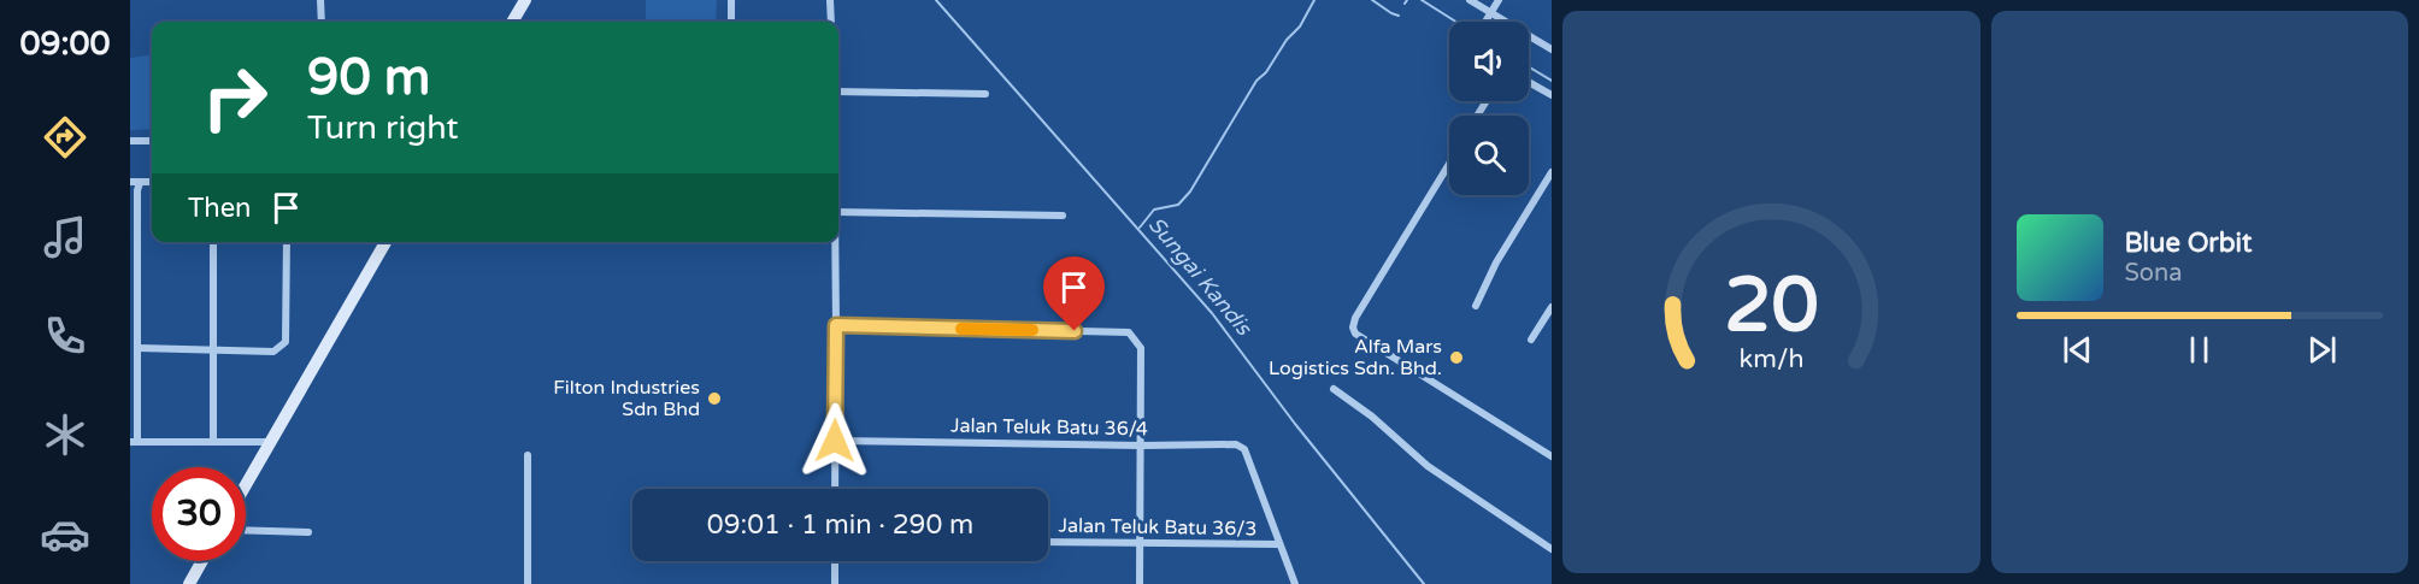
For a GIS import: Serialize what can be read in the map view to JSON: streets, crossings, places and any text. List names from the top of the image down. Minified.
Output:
{"streets":{"street":["Jalan Teluk Batu 36/4","Jalan Teluk Batu 36/3"]},"crossings":[["Jalan Teluk Batu 36/4","Jalan Teluk Batu 36/3"]],"water":["Sungai Kandis"],"places":["Alfa Mars Logistics Sdn. Bhd.","Filton Industries Sdn Bhd"],"page":{"tabs":"09:00","turn":["90 m","Turn right"],"then":"Then","song":["Blue Orbit","Sona"],"limit":"30","trip":"09:01 · 1 min · 290 m","gauge":["20","km/h"]}}
